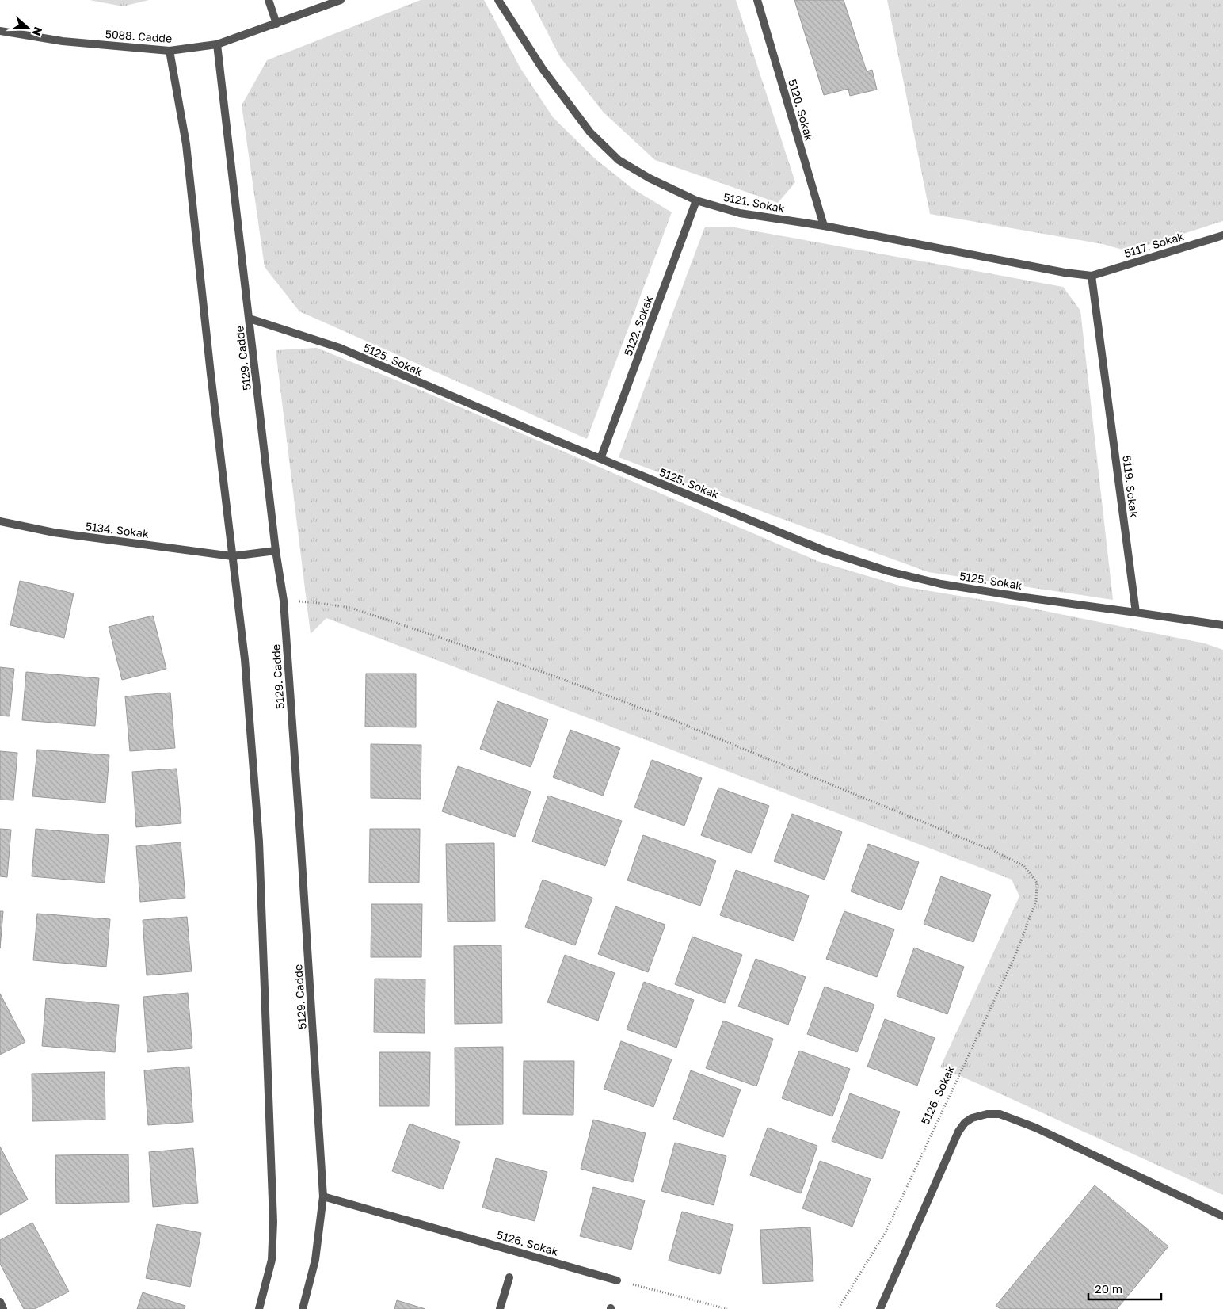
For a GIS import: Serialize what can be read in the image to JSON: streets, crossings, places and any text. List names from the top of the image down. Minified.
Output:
{"streets":{"street":["5088. Cadde","5120. Sokak","5121. Sokak","5117. Sokak","5122. Sokak","5129. Cadde","5125. Sokak","5119. Sokak","5134. Sokak","5126. Sokak"]},"crossings":[["5088. Cadde","5129. Cadde"],["5120. Sokak","5121. Sokak"],["5121. Sokak","5117. Sokak"],["5121. Sokak","5122. Sokak"],["5121. Sokak","5119. Sokak"],["5117. Sokak","5119. Sokak"],["5122. Sokak","5125. Sokak"],["5129. Cadde","5125. Sokak"],["5129. Cadde","5134. Sokak"],["5129. Cadde","5126. Sokak"],["5125. Sokak","5119. Sokak"]],"scale_bar":"20 m","north":"right"}
